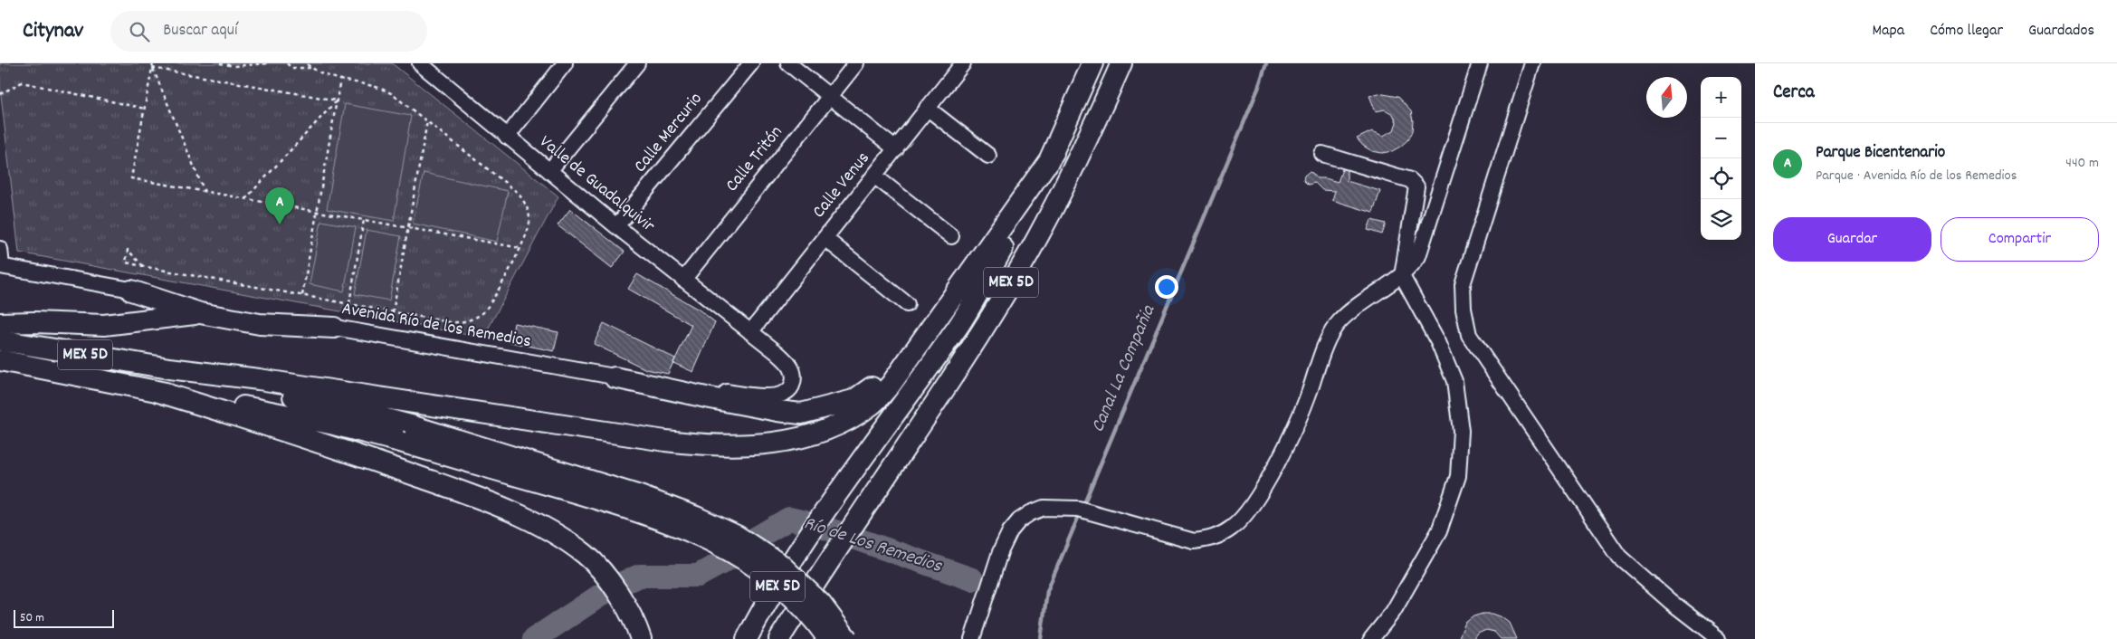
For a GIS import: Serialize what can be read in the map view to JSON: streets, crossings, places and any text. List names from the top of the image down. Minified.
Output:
{"streets":{"highway":["MEX 5D"],"street":["Calle Mercurio","Calle Tritón","Valle de Guadalquivir","Calle Venus","Avenida Río de los Remedios"]},"crossings":[["Calle Mercurio","Valle de Guadalquivir"],["Calle Tritón","Valle de Guadalquivir"],["Valle de Guadalquivir","Calle Venus"],["Valle de Guadalquivir","Avenida Río de los Remedios"],["Calle Venus","Avenida Río de los Remedios"]],"water":["Canal La Compañia","Río de Los Remedios"],"scale_bar":"50 m","north":"top","page":{"header":"Citynav","search":"Buscar aquí","nav":["Mapa","Cómo llegar","Guardados"],"heading":"Cerca","map_buttons":["+","−"],"list":[{"mark":"A","name":"Parque Bicentenario","note":"Parque · Avenida Río de los Remedios","value":"440 m"}],"pins":"A","buttons":["Guardar","Compartir"],"scale":"50 m"}}
